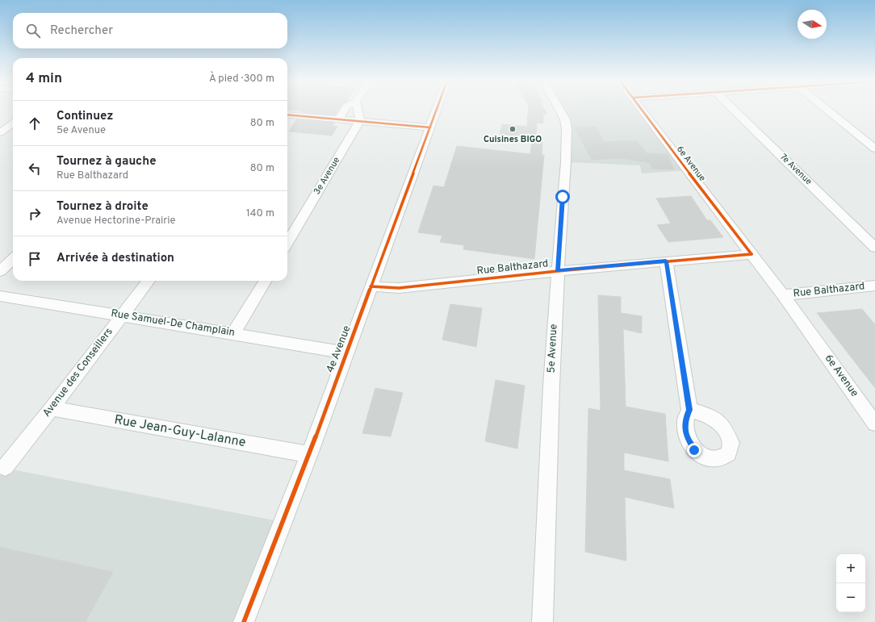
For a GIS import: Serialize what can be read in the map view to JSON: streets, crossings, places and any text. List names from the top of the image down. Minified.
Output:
{"streets":{"street":["6e Avenue","7e Avenue","3e Avenue","Rue Balthazard","Rue Samuel-De Champlain","5e Avenue","4e Avenue","Avenue des Conseillers","Rue Jean-Guy-Lalanne"]},"crossings":[["6e Avenue","Rue Balthazard"],["Rue Balthazard","5e Avenue"],["Rue Balthazard","4e Avenue"],["Rue Samuel-De Champlain","4e Avenue"],["Rue Samuel-De Champlain","Avenue des Conseillers"],["4e Avenue","Rue Jean-Guy-Lalanne"],["Avenue des Conseillers","Rue Jean-Guy-Lalanne"]],"places":["Cuisines BIGO"],"north":"right","page":{"search":"Rechercher","heading":["4 min","À pied · 300 m"],"list":[["Continuez","5e Avenue","80 m"],["Tournez à gauche","Rue Balthazard","80 m"],["Tournez à droite","Avenue Hectorine-Prairie","140 m"],"Arrivée à destination"],"map_buttons":["+","−"]}}
